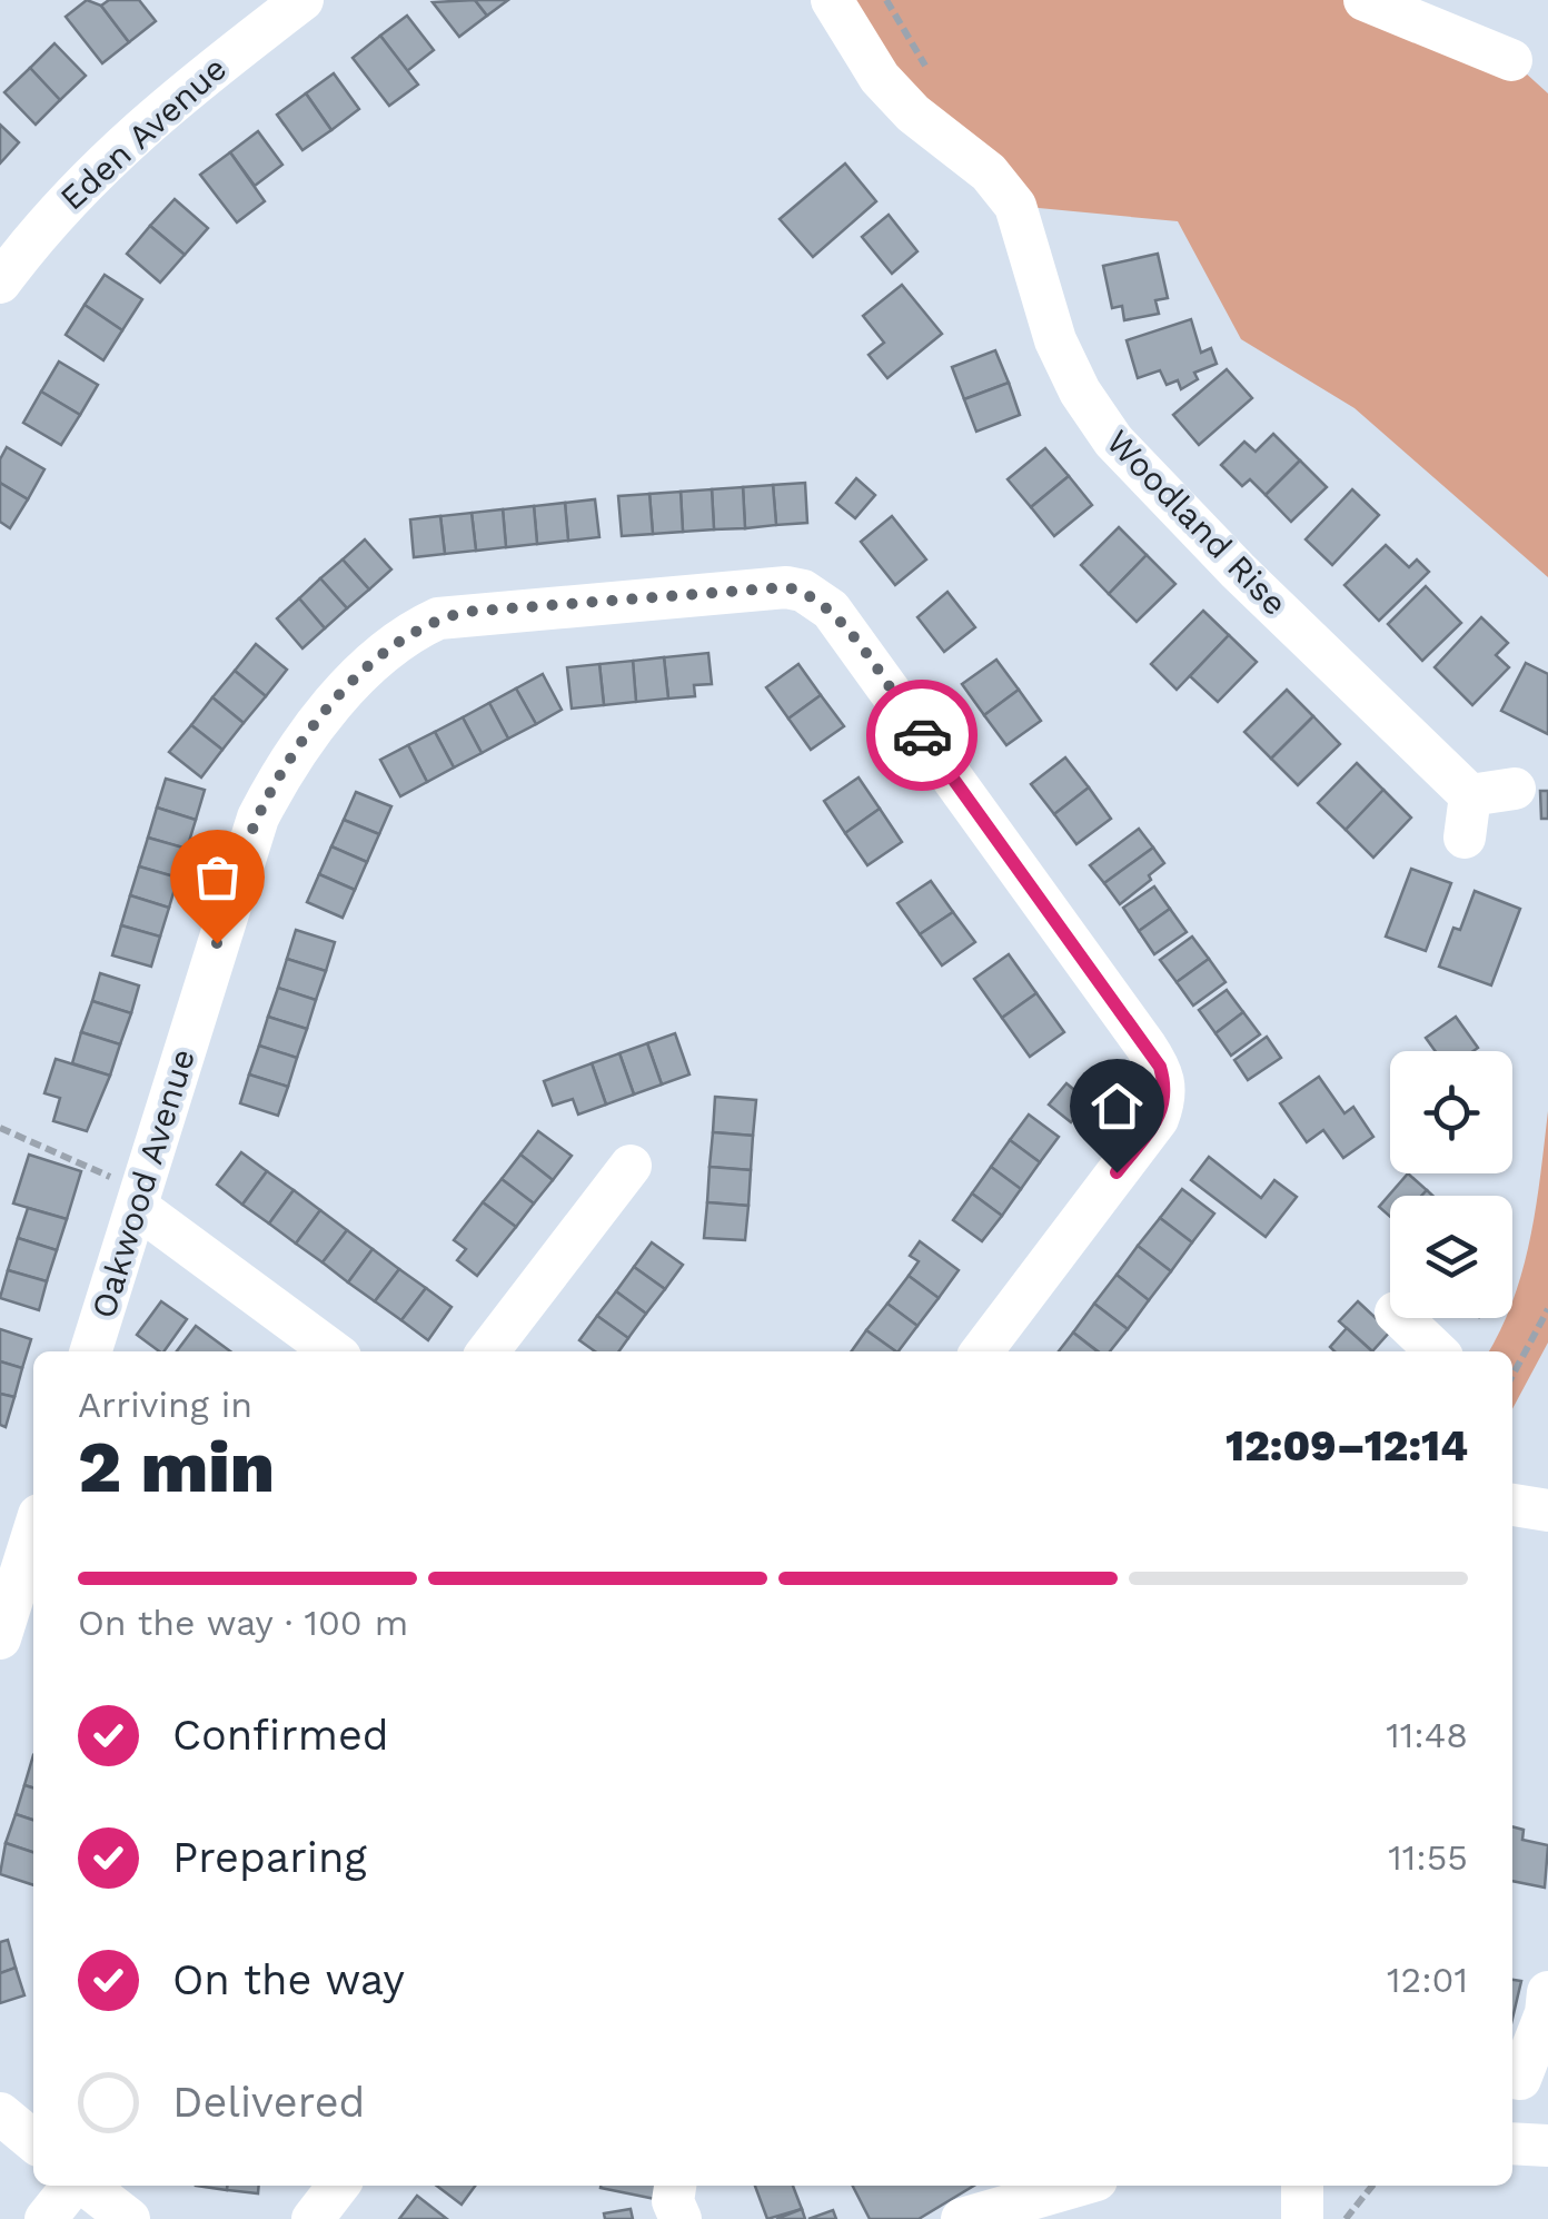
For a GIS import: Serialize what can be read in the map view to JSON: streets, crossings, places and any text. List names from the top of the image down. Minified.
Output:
{"streets":{"street":["Eden Avenue","Woodland Rise","Oakwood Avenue"]},"page":{"heading":["2 min","Arriving in","12:09–12:14"],"bar":"On the way · 100 m","list":[["Confirmed","11:48"],["Preparing","11:55"],["On the way","12:01"],"Delivered"]}}
